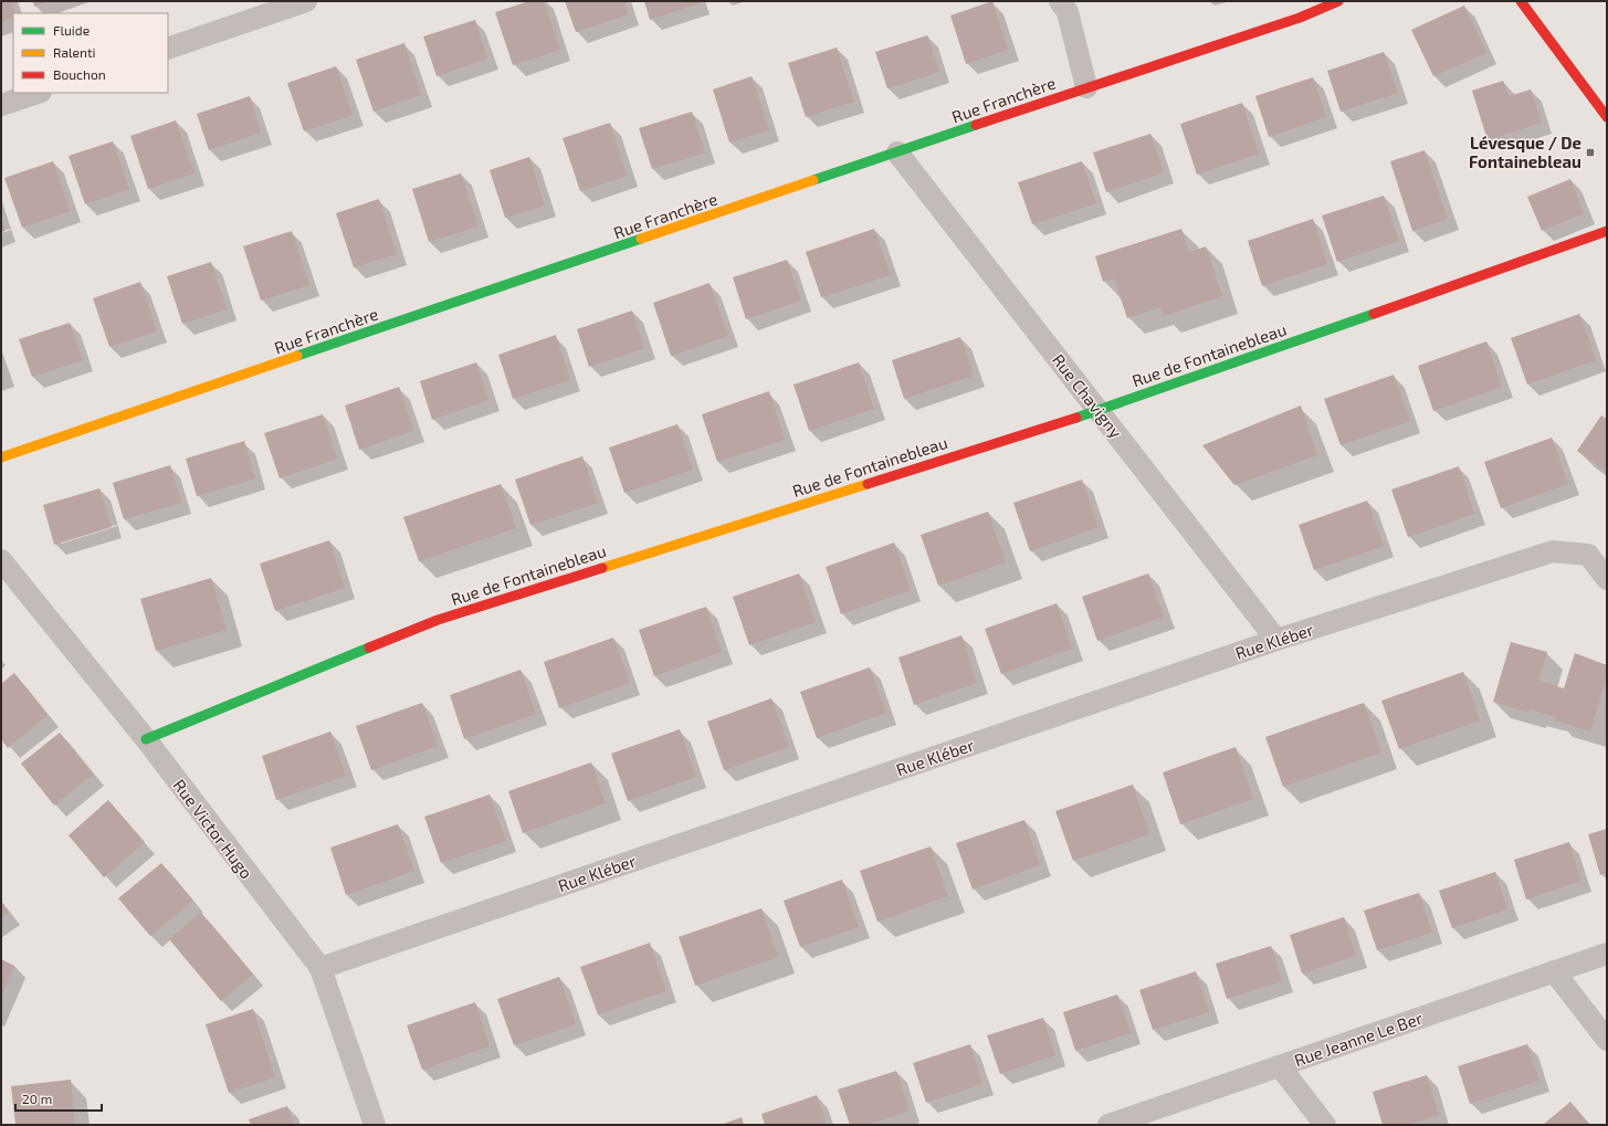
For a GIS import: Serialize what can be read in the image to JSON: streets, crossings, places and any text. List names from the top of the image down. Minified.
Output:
{"streets":{"street":["Rue Franchère","Rue de Fontainebleau","Rue Chavigny","Rue Kléber","Rue Victor Hugo","Rue Jeanne Le Ber"]},"crossings":[["Rue Franchère","Rue Chavigny"],["Rue de Fontainebleau","Rue Chavigny"],["Rue de Fontainebleau","Rue Victor Hugo"],["Rue Chavigny","Rue Kléber"],["Rue Kléber","Rue Victor Hugo"]],"places":{"transit":["Lévesque / De Fontainebleau"]},"legend":["Fluide","Ralenti","Bouchon"],"scale_bar":"20 m"}
